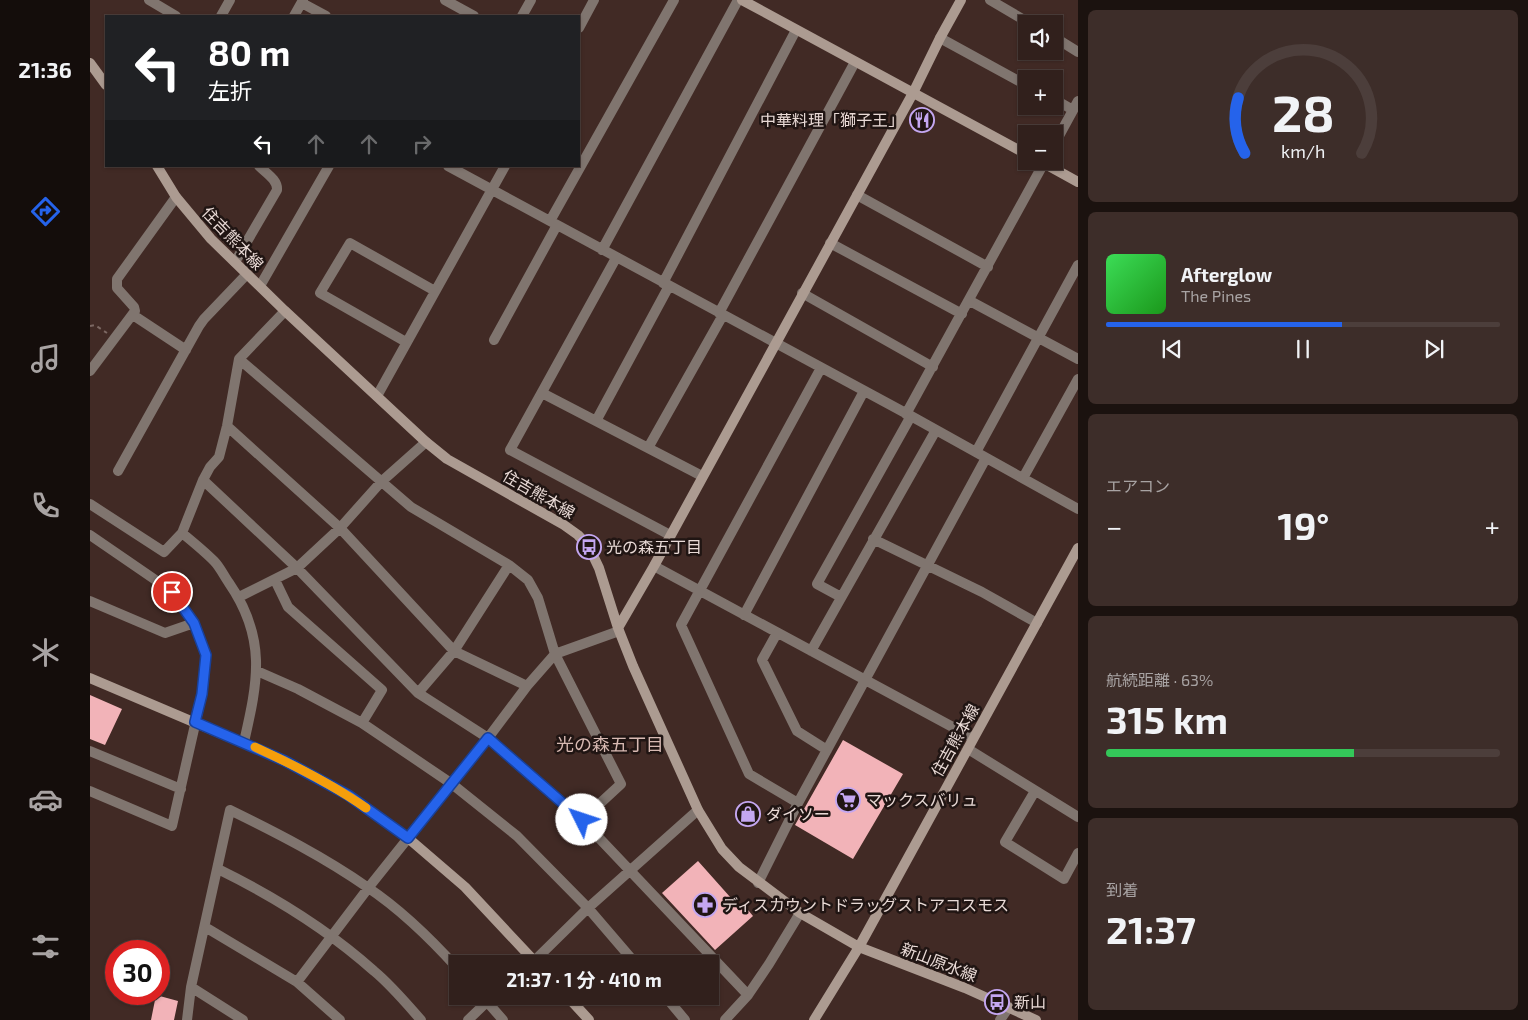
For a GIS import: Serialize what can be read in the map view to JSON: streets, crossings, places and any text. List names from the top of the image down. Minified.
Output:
{"streets":{"main road":["住吉熊本線","新山原水線"]},"crossings":[["住吉熊本線","新山原水線"]],"districts":["光の森五丁目"],"places":{"restaurant":["中華料理「獅子王」"],"bus stop":["光の森五丁目","新山"],"supermarket":["マックスバリュ"],"shop":["ダイソー"],"pharmacy":["ディスカウントドラッグストアコスモス"]},"page":{"tabs":"21:36","map_buttons":["+","−"],"turn":["80 m","左折"],"song":["Afterglow","The Pines"],"tile":["エアコン",["航続距離 · 63%","315 km"],["到着","21:37"]],"heat":["−","19°","+"],"limit":"30","trip":"21:37 · 1 分 · 410 m","gauge":["28","km/h"]}}
